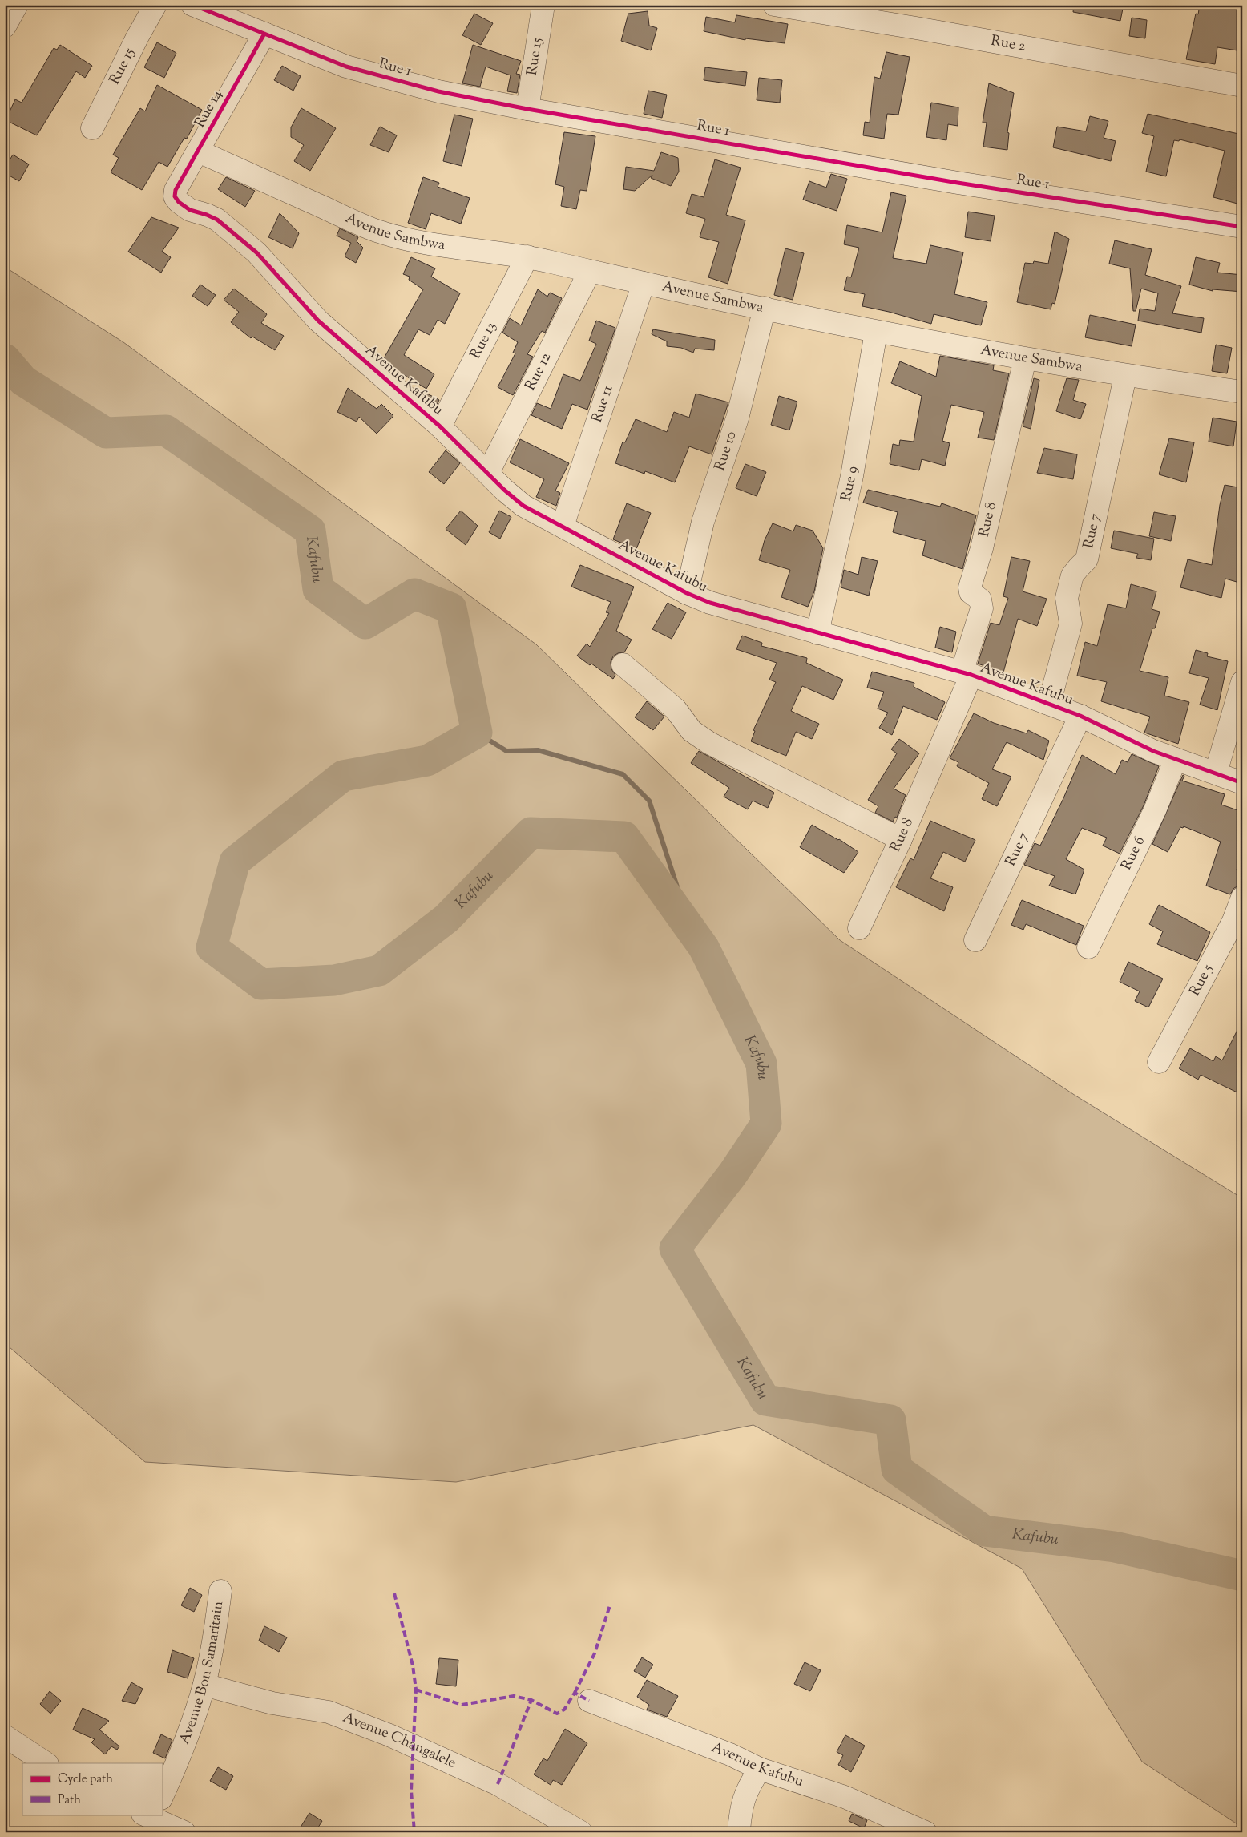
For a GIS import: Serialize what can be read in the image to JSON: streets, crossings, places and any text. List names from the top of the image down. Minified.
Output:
{"streets":{"street":["Rue 2","Rue 15","Rue 1","Rue 14","Avenue Sambwa","Rue 13","Rue 12","Avenue Kafubu","Rue 11","Rue 10","Rue 9","Rue 8","Rue 7","Rue 6","Rue 5","Avenue Bon Samaritain","Avenue Changalele"]},"crossings":[["Rue 15","Rue 1"],["Rue 1","Rue 14"],["Rue 14","Avenue Sambwa"],["Rue 14","Avenue Kafubu"],["Avenue Sambwa","Rue 13"],["Avenue Sambwa","Rue 12"],["Avenue Sambwa","Rue 11"],["Avenue Sambwa","Rue 10"],["Avenue Sambwa","Rue 9"],["Avenue Sambwa","Rue 8"],["Avenue Sambwa","Rue 7"],["Rue 13","Avenue Kafubu"],["Rue 12","Avenue Kafubu"],["Avenue Kafubu","Rue 11"],["Avenue Kafubu","Rue 10"],["Avenue Kafubu","Rue 9"],["Avenue Kafubu","Rue 8"],["Avenue Kafubu","Rue 7"],["Avenue Kafubu","Rue 6"],["Avenue Bon Samaritain","Avenue Changalele"]],"water":["Kafubu"],"legend":["Cycle path","Path"]}
